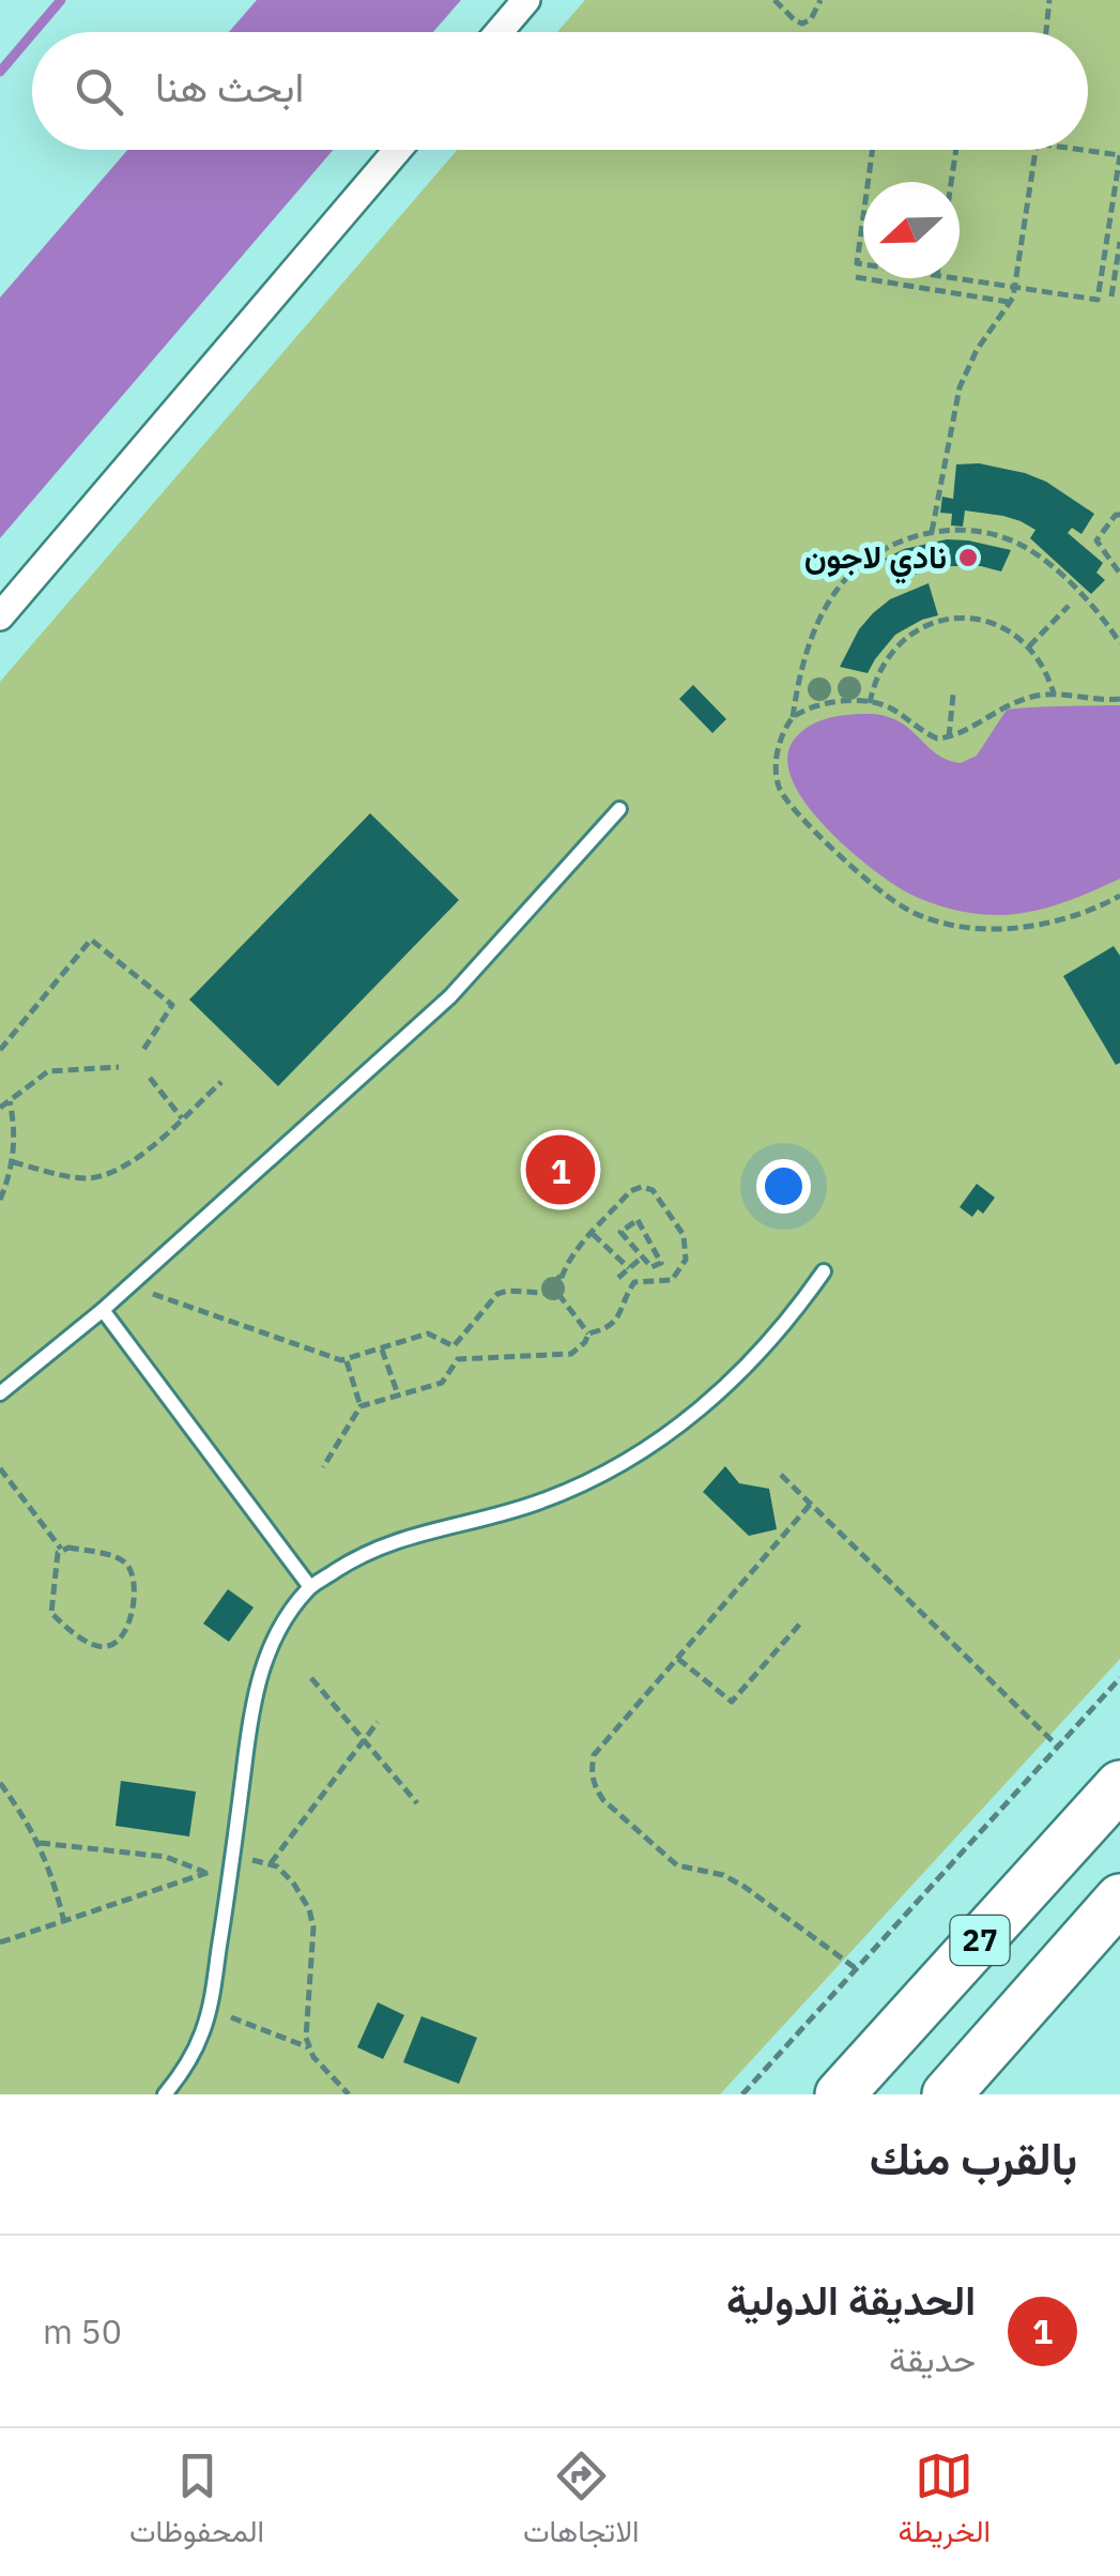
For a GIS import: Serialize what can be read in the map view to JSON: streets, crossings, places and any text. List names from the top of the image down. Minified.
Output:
{"streets":{"highway":["27"]},"places":["نادي لاجون"],"north":"left","page":{"search":"ابحث هنا","pins":"1","heading":"بالقرب منك","list":[{"mark":"1","name":"الحديقة الدولية","note":"حديقة","value":"50 m"}],"nav":["الخريطة","الاتجاهات","المحفوظات"]}}
